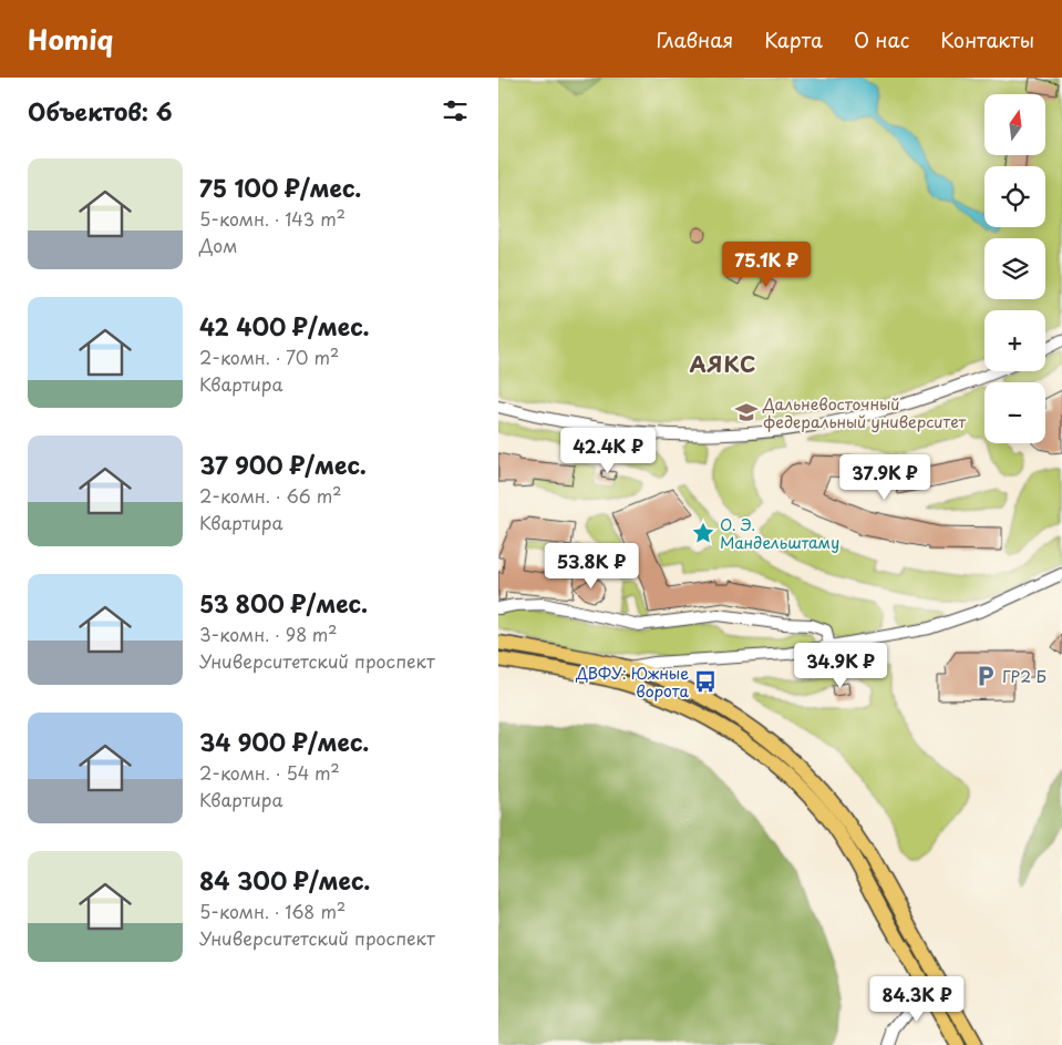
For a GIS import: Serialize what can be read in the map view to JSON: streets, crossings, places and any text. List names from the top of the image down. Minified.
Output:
{"districts":["АЯКС"],"places":{"school or university":["Дальневосточный федеральный университет"],"place":["О. Э. Мандельштаму"],"parking":["ГР2 Б"],"bus stop":["ДВФУ: Южные ворота"]},"north":"top","page":{"header":"Homiq","nav":["Главная","Карта","О нас","Контакты"],"heading":"Объектов: 6","map_buttons":["+","−"],"list":[{"name":"75 100 ₽/мес.","note":"5-комн. · 143 m² · Дом"},{"name":"42 400 ₽/мес.","note":"2-комн. · 70 m² · Квартира"},{"name":"37 900 ₽/мес.","note":"2-комн. · 66 m² · Квартира"},{"name":"53 800 ₽/мес.","note":"3-комн. · 98 m² · Университетский проспект"},{"name":"34 900 ₽/мес.","note":"2-комн. · 54 m² · Квартира"},{"name":"84 300 ₽/мес.","note":"5-комн. · 168 m² · Университетский проспект"}],"price":["75.1K ₽","42.4K ₽","37.9K ₽","53.8K ₽","34.9K ₽","84.3K ₽"]}}
